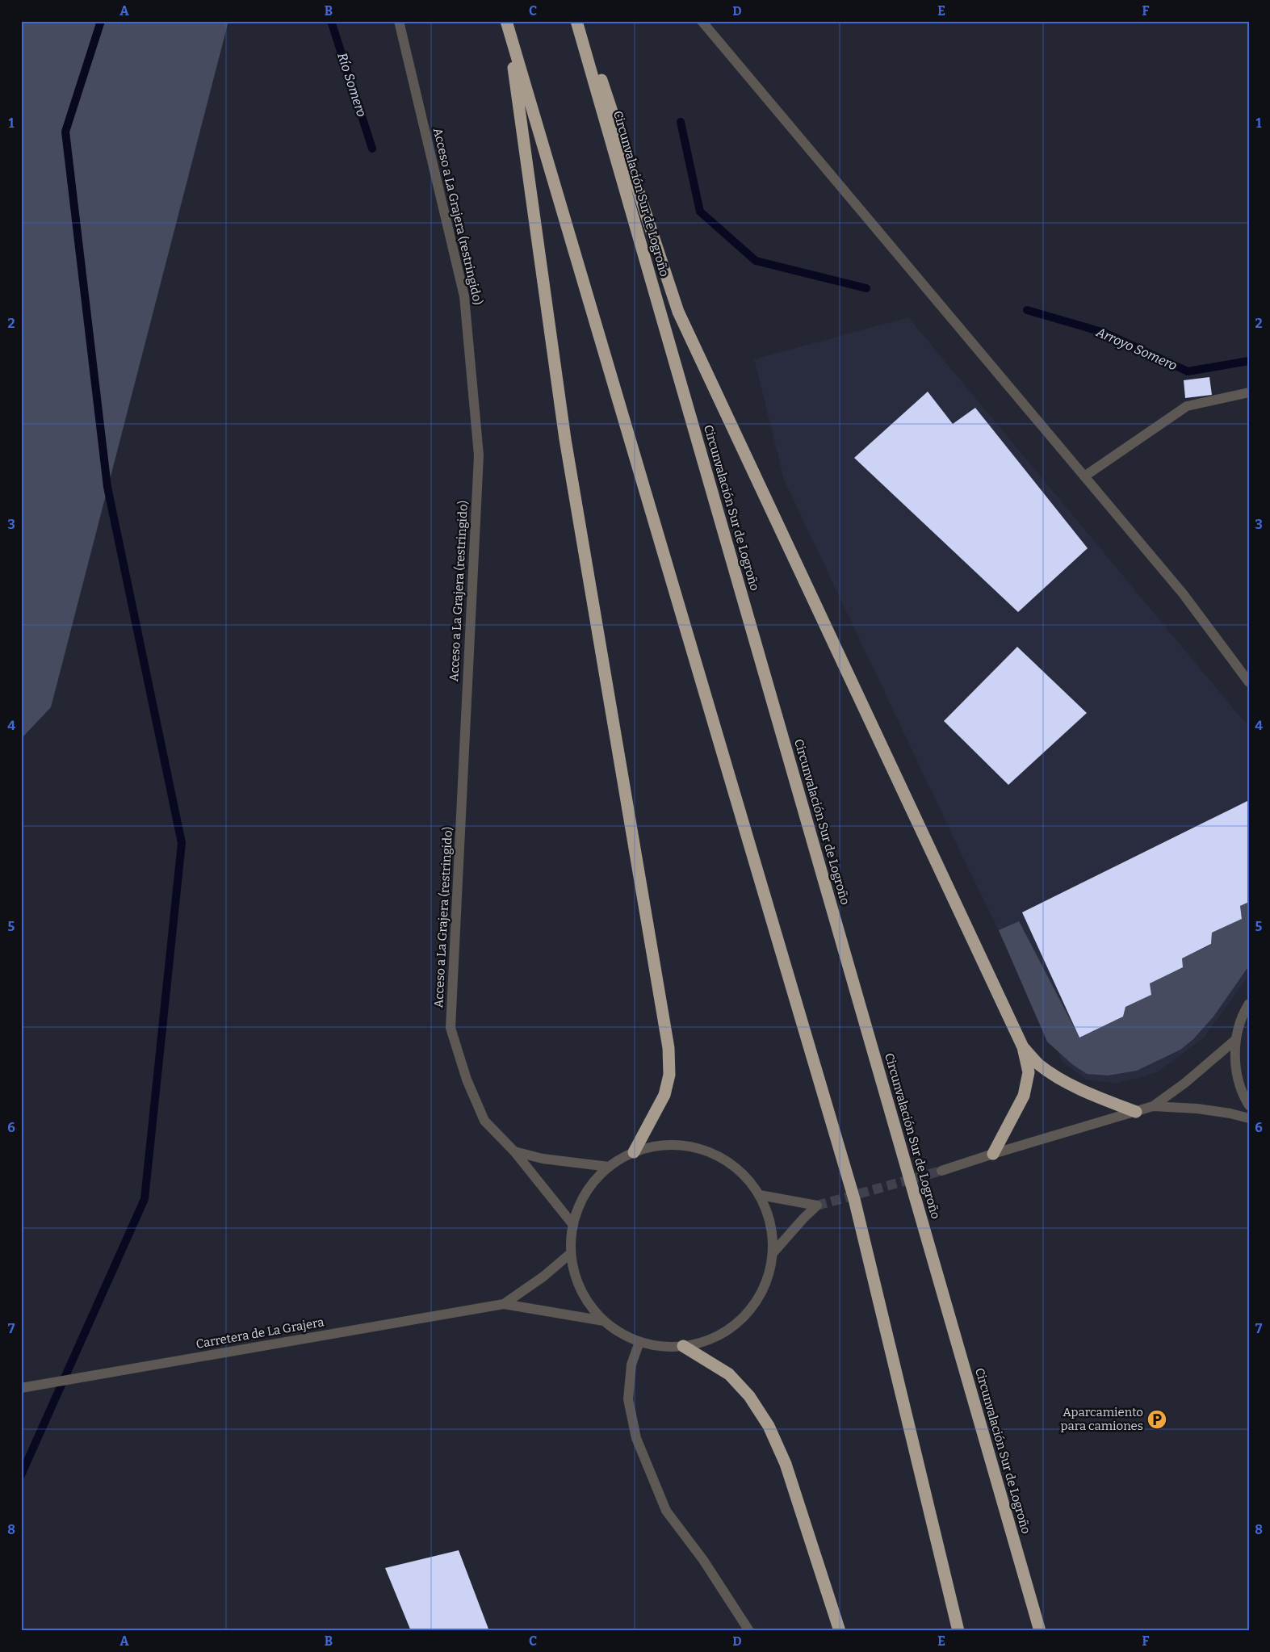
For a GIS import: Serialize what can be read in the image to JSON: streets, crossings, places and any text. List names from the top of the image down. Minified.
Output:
{"streets":{"highway":["Circunvalación Sur de Logroño"],"street":["Acceso a La Grajera (restringido)","Carretera de La Grajera"]},"water":["Río Somero","Arroyo Somero"],"places":{"parking":["Aparcamiento para camiones"]},"grid":{"columns":["A","B","C","D","E","F"],"rows":["1","2","3","4","5","6","7","8"]}}
